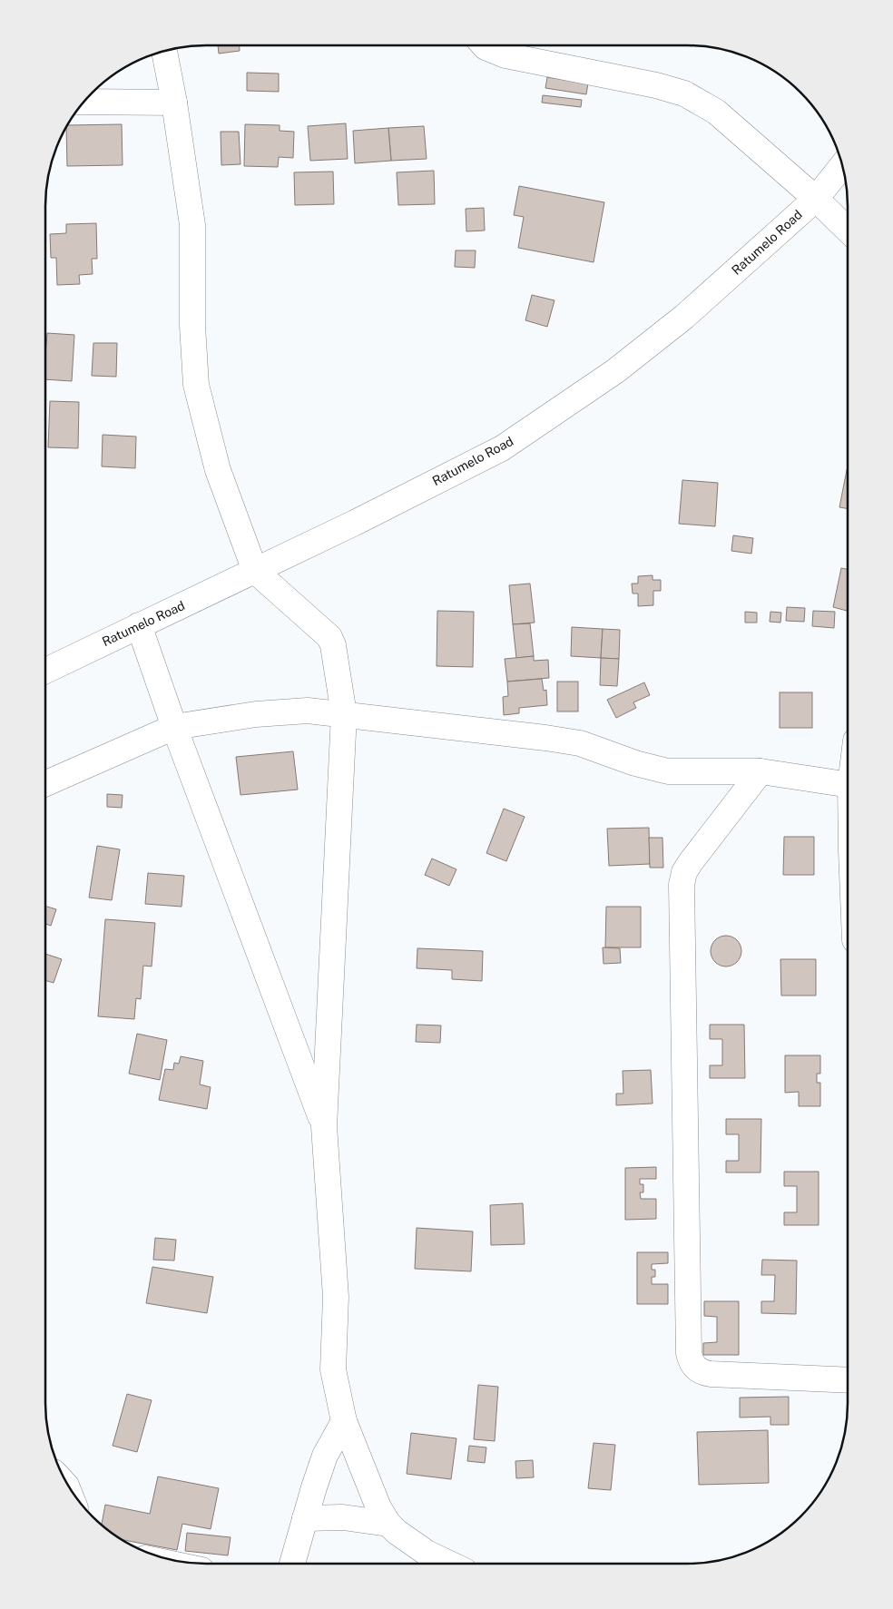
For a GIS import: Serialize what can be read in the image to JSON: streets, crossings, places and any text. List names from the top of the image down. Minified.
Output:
{"streets":{"street":["Ratumelo Road"]}}
